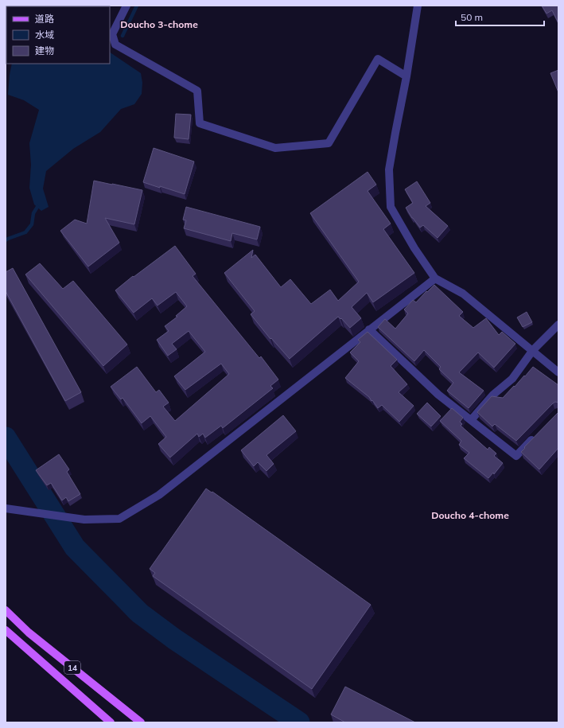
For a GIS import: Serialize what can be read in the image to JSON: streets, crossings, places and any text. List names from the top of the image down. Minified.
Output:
{"streets":{"main road":["14"]},"districts":["Doucho 3-chome","Doucho 4-chome"],"legend":["道路","水域","建物"],"scale_bar":"50 m"}
